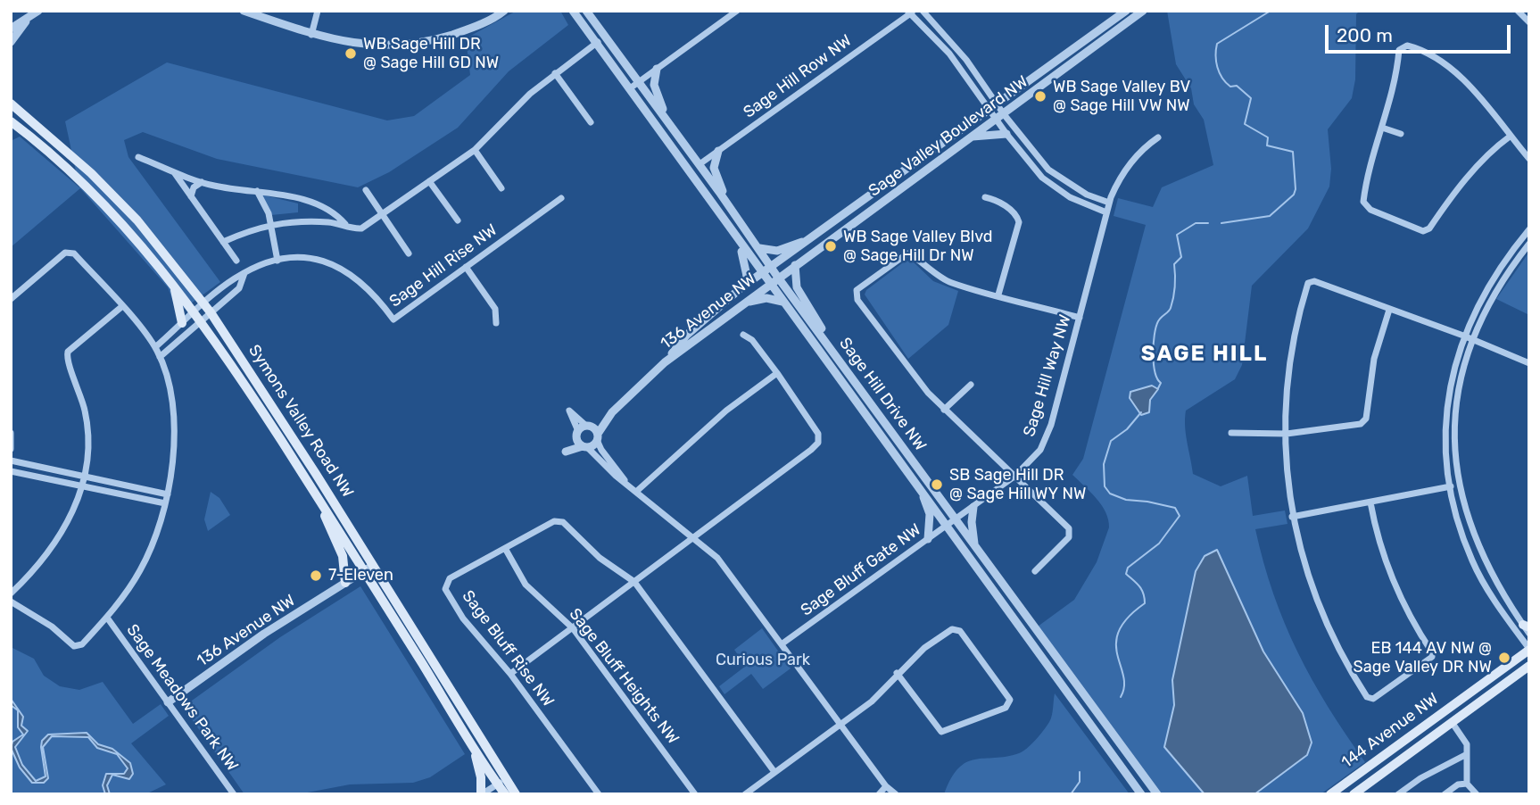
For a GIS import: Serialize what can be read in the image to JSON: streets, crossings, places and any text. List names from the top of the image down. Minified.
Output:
{"streets":{"main road":["Symons Valley Road NW","144 Avenue NW"],"street":["Sage Hill Row NW","Sage Valley Boulevard NW","Sage Hill Rise NW","136 Avenue NW","Sage Hill Way NW","Sage Hill Drive NW","Sage Bluff Gate NW","Sage Bluff Rise NW","Sage Bluff Heights NW","Sage Meadows Park NW"]},"crossings":[["Sage Hill Row NW","Sage Hill Drive NW"],["Sage Valley Boulevard NW","136 Avenue NW"],["Sage Valley Boulevard NW","Sage Hill Drive NW"],["Sage Hill Rise NW","Symons Valley Road NW"],["136 Avenue NW","Sage Hill Drive NW"],["136 Avenue NW","Symons Valley Road NW"],["136 Avenue NW","Sage Meadows Park NW"],["Sage Hill Way NW","Sage Hill Drive NW"],["Sage Hill Way NW","Sage Bluff Gate NW"],["Sage Hill Drive NW","Sage Bluff Gate NW"],["Sage Bluff Rise NW","Sage Bluff Heights NW"]],"districts":["SAGE HILL"],"parks":["Curious Park"],"places":["WB Sage Hill DR @ Sage Hill GD NW","WB Sage Valley BV @ Sage Hill VW NW","WB Sage Valley Blvd @ Sage Hill Dr NW","SB Sage Hill DR @ Sage Hill WY NW","7-Eleven","EB 144 AV NW @ Sage Valley DR NW"],"scale_bar":"200 m"}
